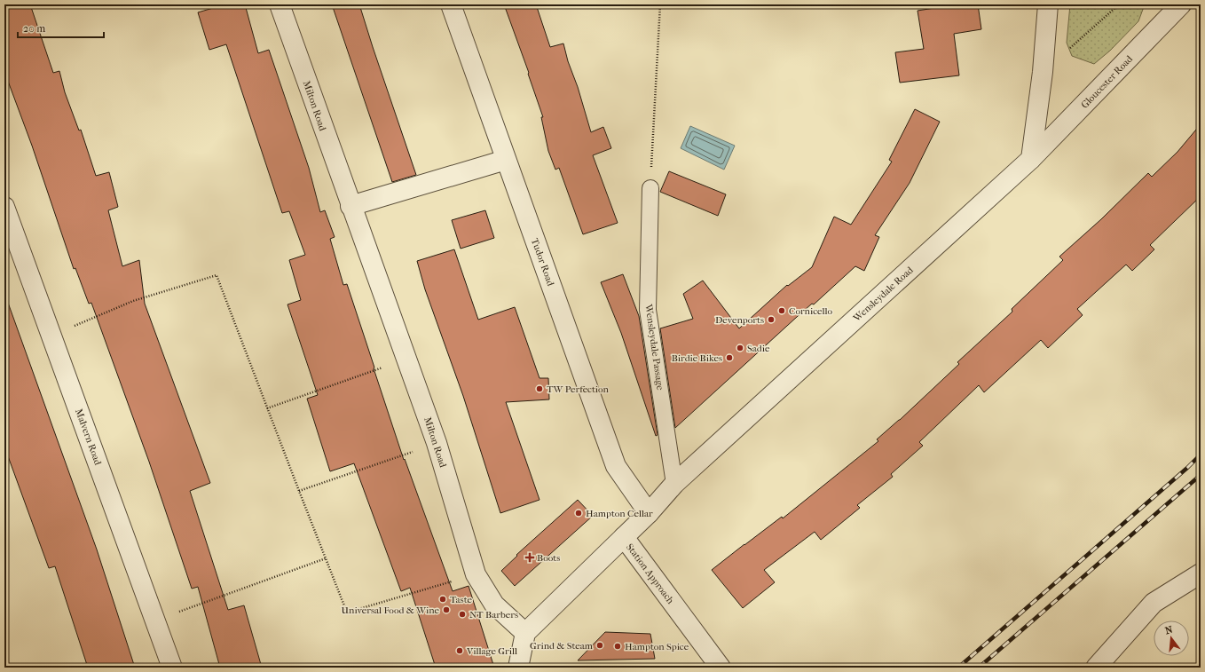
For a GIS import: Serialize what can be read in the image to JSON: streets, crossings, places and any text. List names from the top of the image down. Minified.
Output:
{"streets":{"street":["Gloucester Road","Milton Road","Tudor Road","Wensleydale Road","Malvern Road","Station Approach"],"lane":["Wensleydale Passage"]},"crossings":[["Gloucester Road","Wensleydale Road"],["Milton Road","Station Approach"],["Tudor Road","Wensleydale Road"],["Wensleydale Road","Wensleydale Passage"],["Wensleydale Road","Station Approach"]],"places":{"other":["Cornicello","Devenports","Sadie","Birdie Bikes","TW Perfection","Hampton Cellar","Taste","Universal Food & Wine","NT Barbers","Grind & Steam","Hampton Spice","Village Grill"],"health":["Boots"]},"scale_bar":"20 m","north":"top"}
